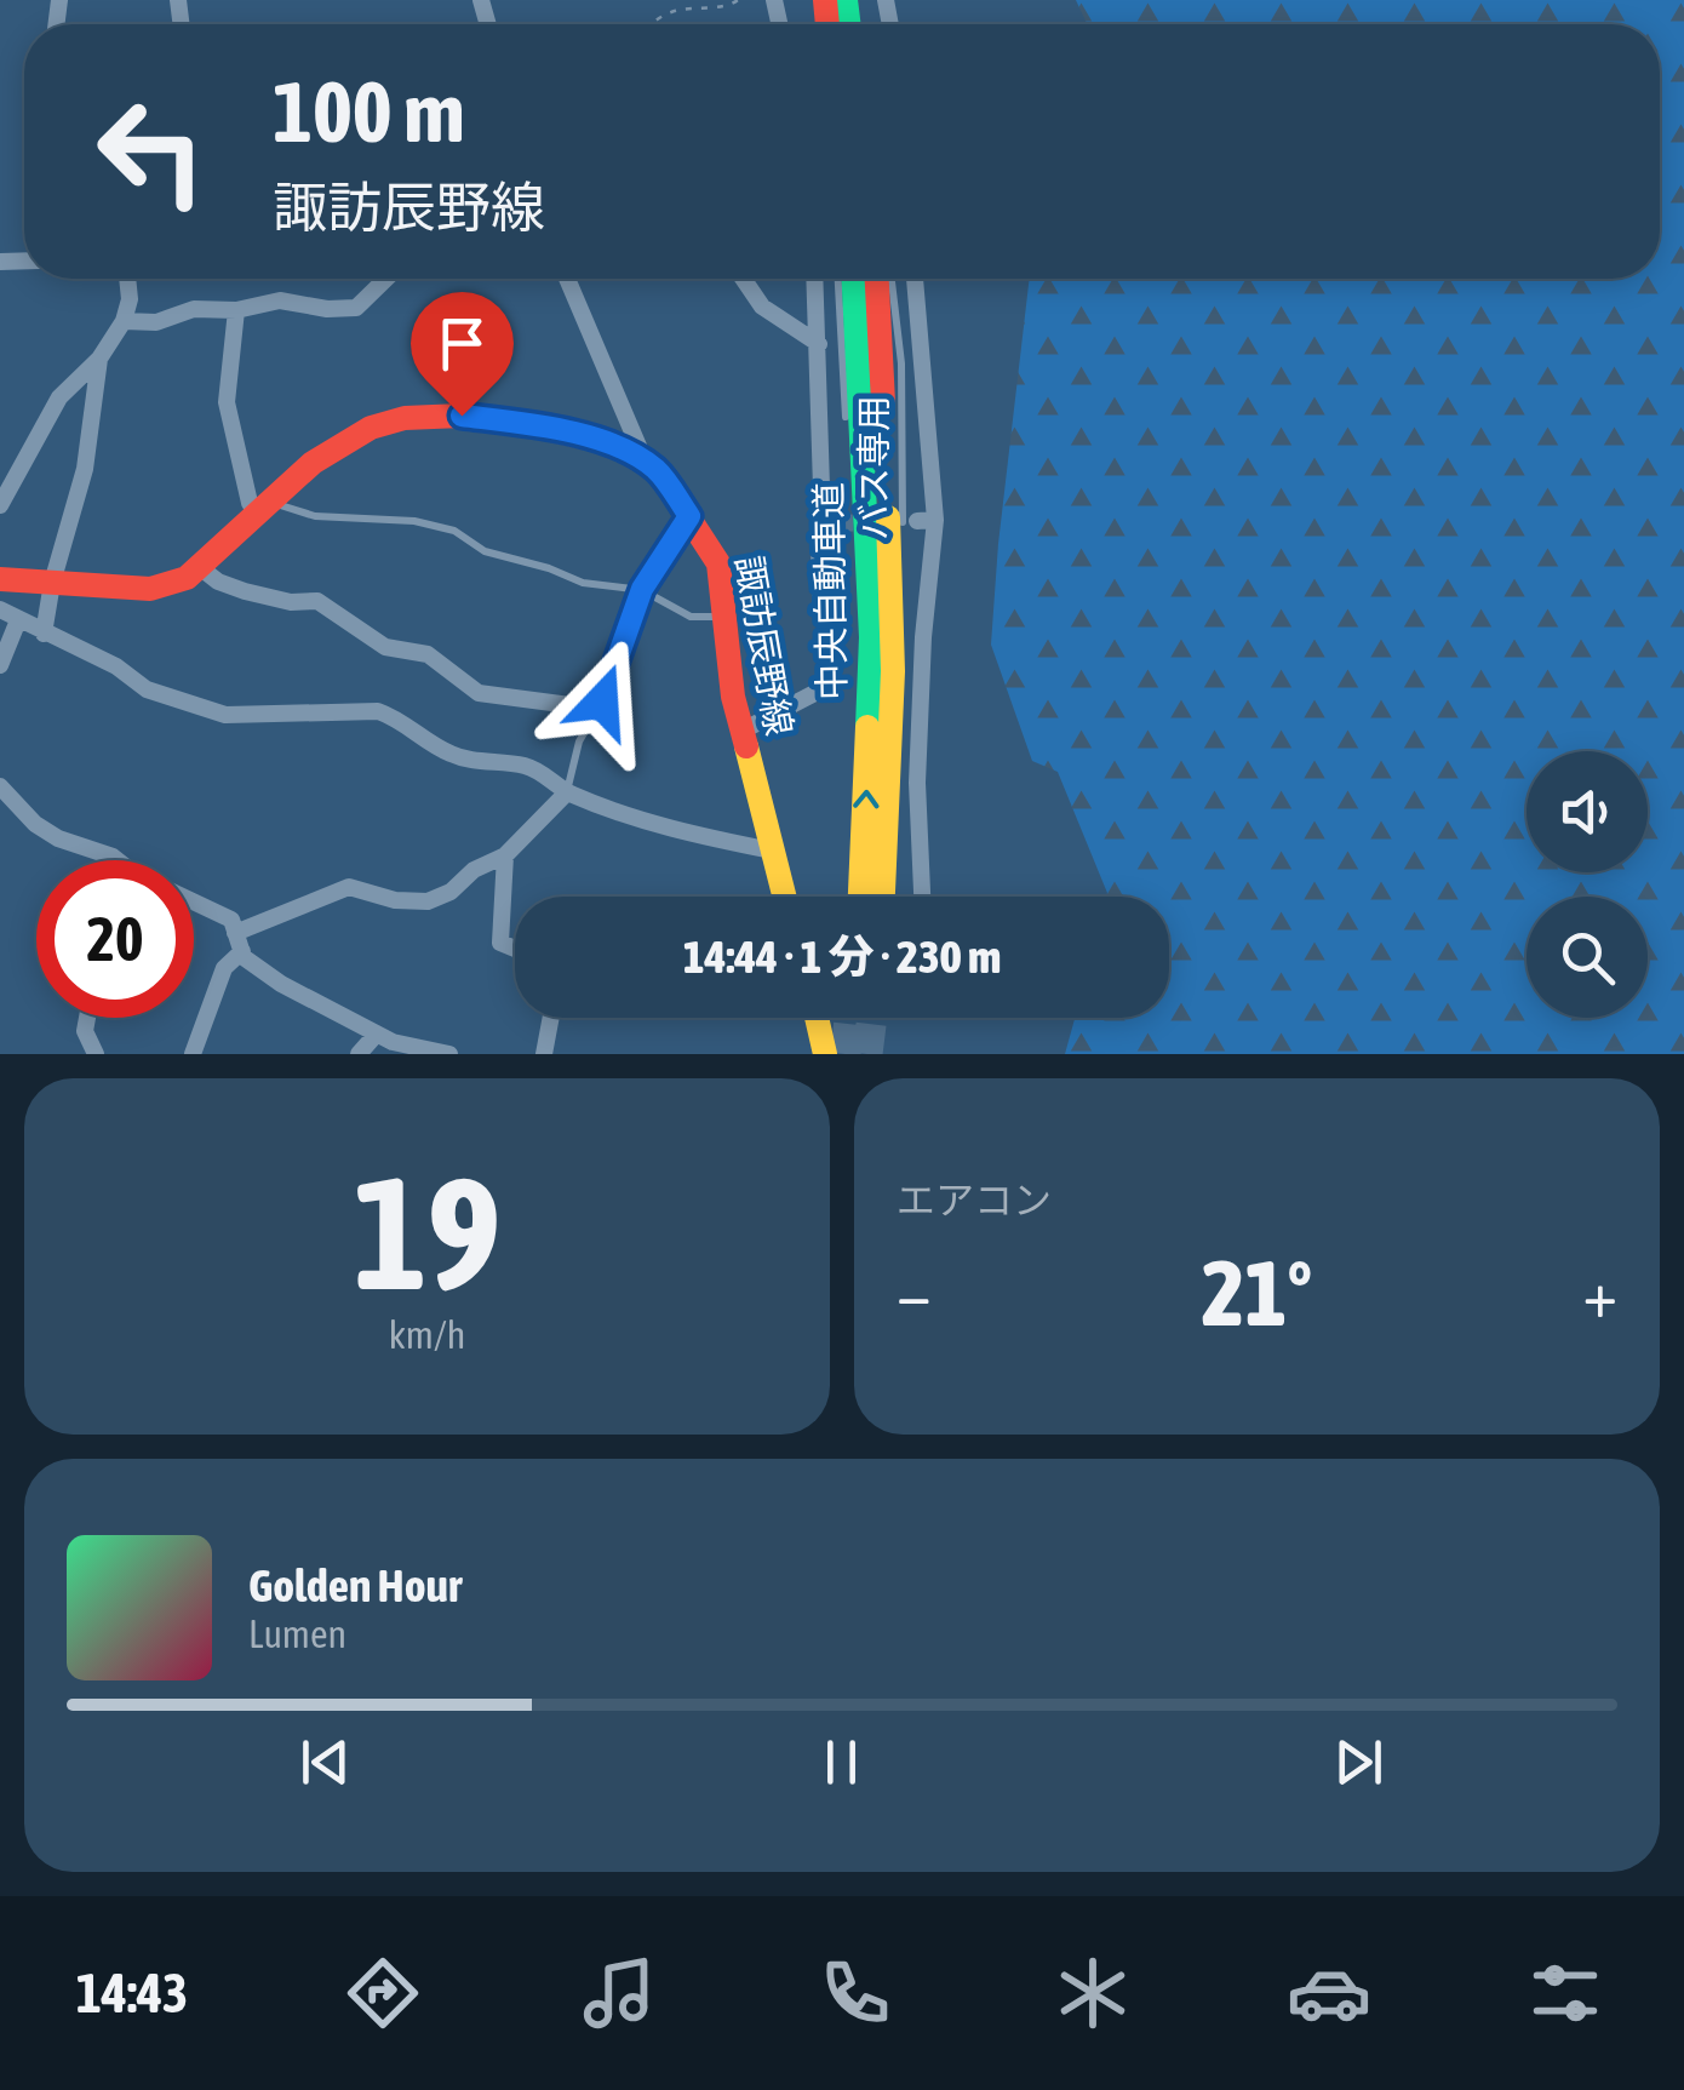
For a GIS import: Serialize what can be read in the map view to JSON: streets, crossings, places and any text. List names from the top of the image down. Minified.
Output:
{"streets":{"main road":["中央自動車道","諏訪辰野線"],"lane":["バス専用"]},"crossings":[["バス専用","中央自動車道"]],"page":{"turn":["100 m","諏訪辰野線"],"limit":"20","trip":"14:44 · 1 分 · 230 m","tile":[["19","km/h"],"エアコン"],"heat":["−","21°","+"],"song":["Golden Hour","Lumen"],"tabs":"14:43"}}
